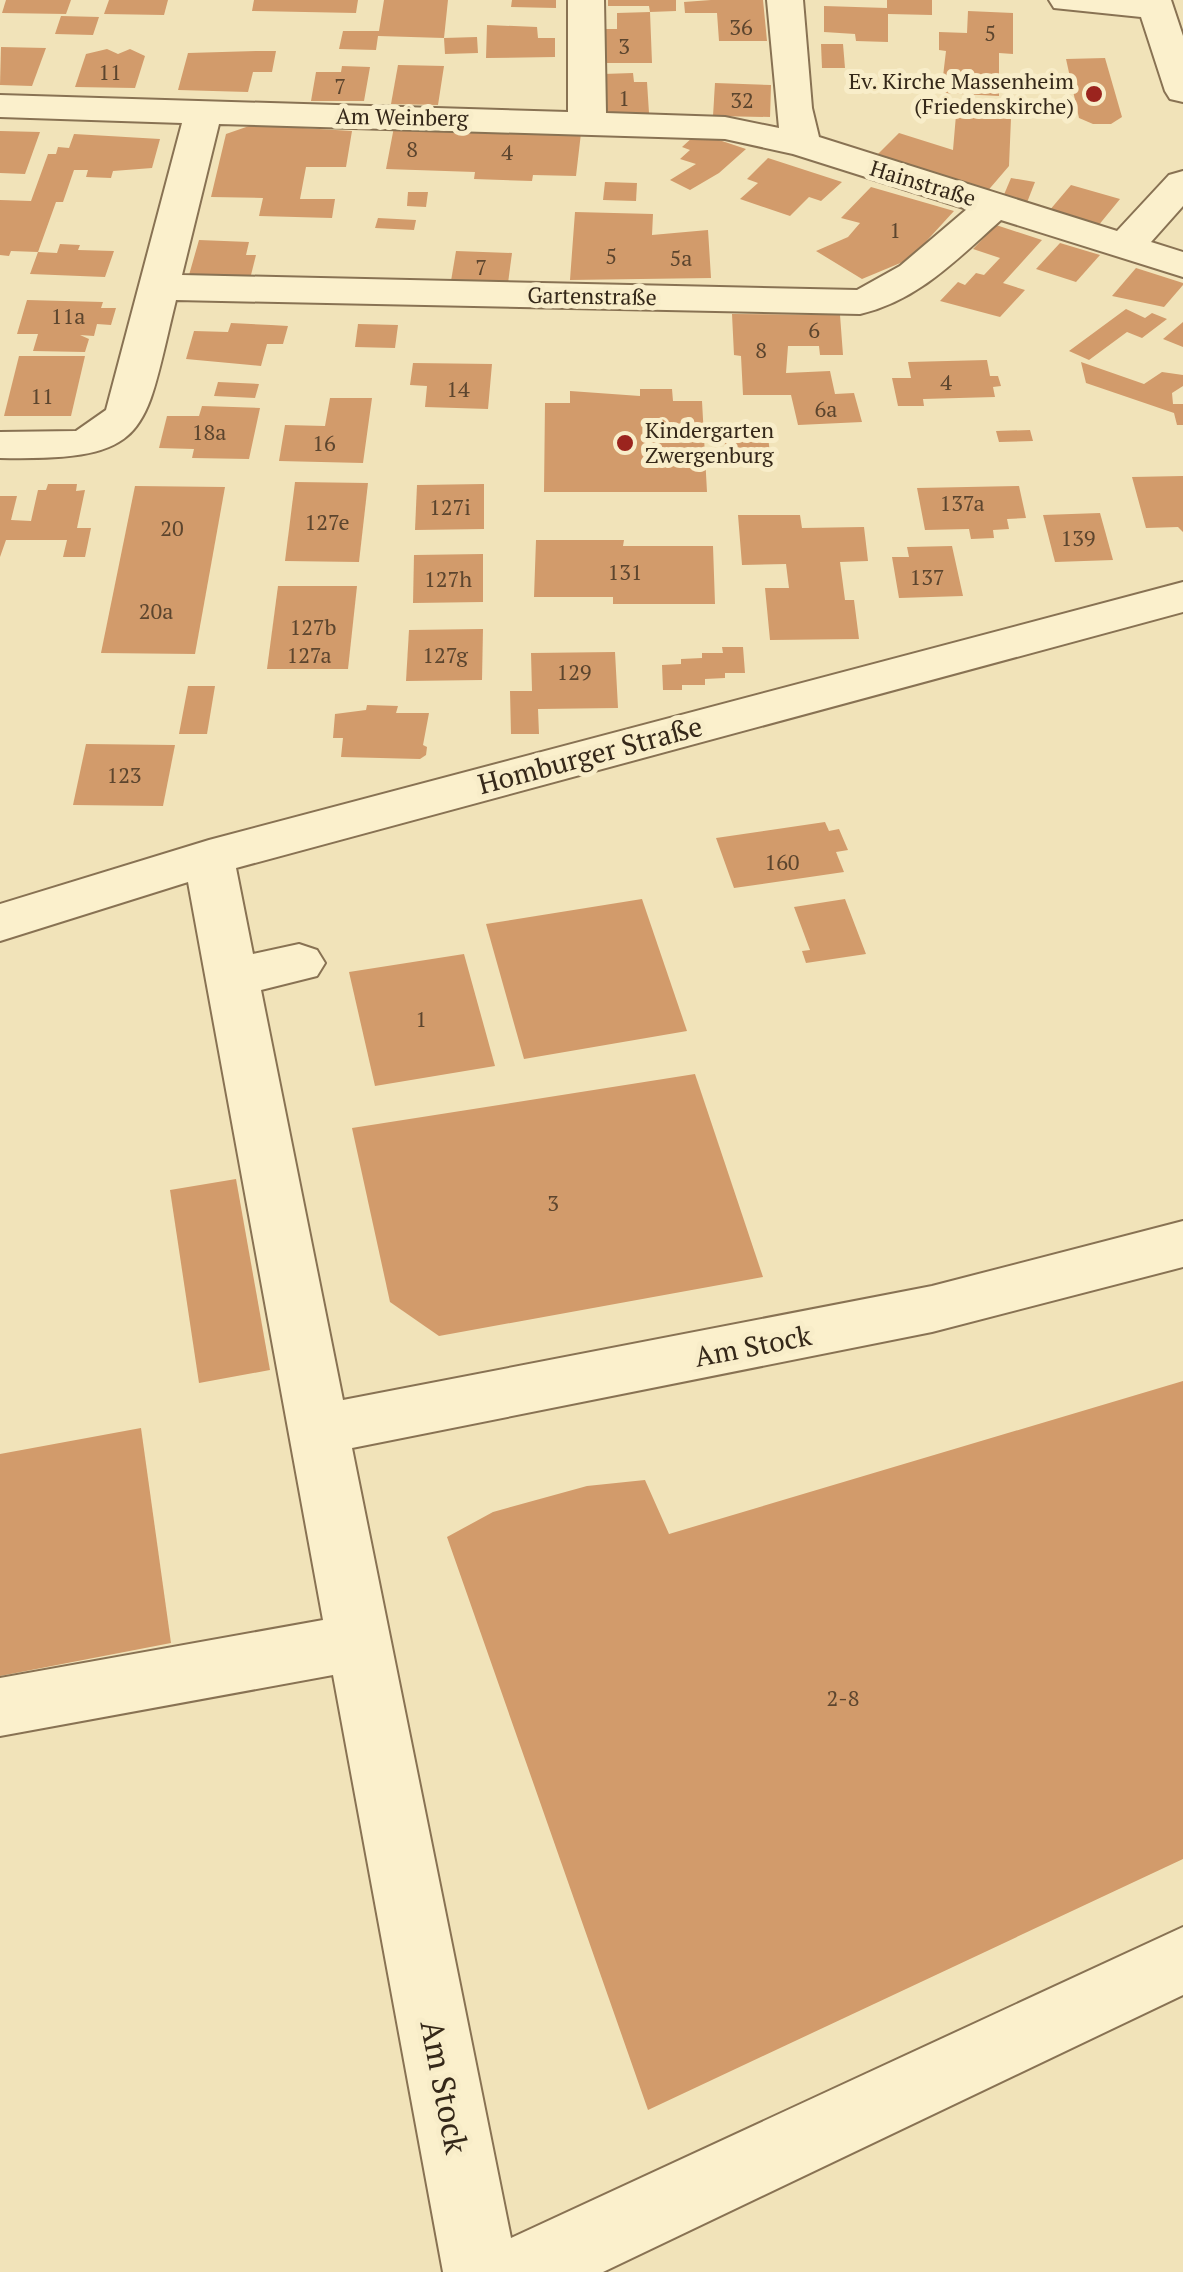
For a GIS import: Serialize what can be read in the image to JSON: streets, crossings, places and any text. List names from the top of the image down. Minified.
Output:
{"streets":{"street":["Am Weinberg","Hainstraße","Gartenstraße","Homburger Straße","Am Stock"]},"crossings":[["Am Weinberg","Hainstraße"],["Hainstraße","Gartenstraße"],["Homburger Straße","Am Stock"]],"places":["Ev. Kirche Massenheim (Friedenskirche)","Kindergarten Zwergenburg"],"house_numbers":["36","5","3","11","7","1","32","8","4","1","5","5a","7","11a","6","8","4","14","11","6a","18a","16","137a","127i","127e","20","139","131","137","127h","20a","127b","127a","127g","129","123","160","1","3","2-8"]}
